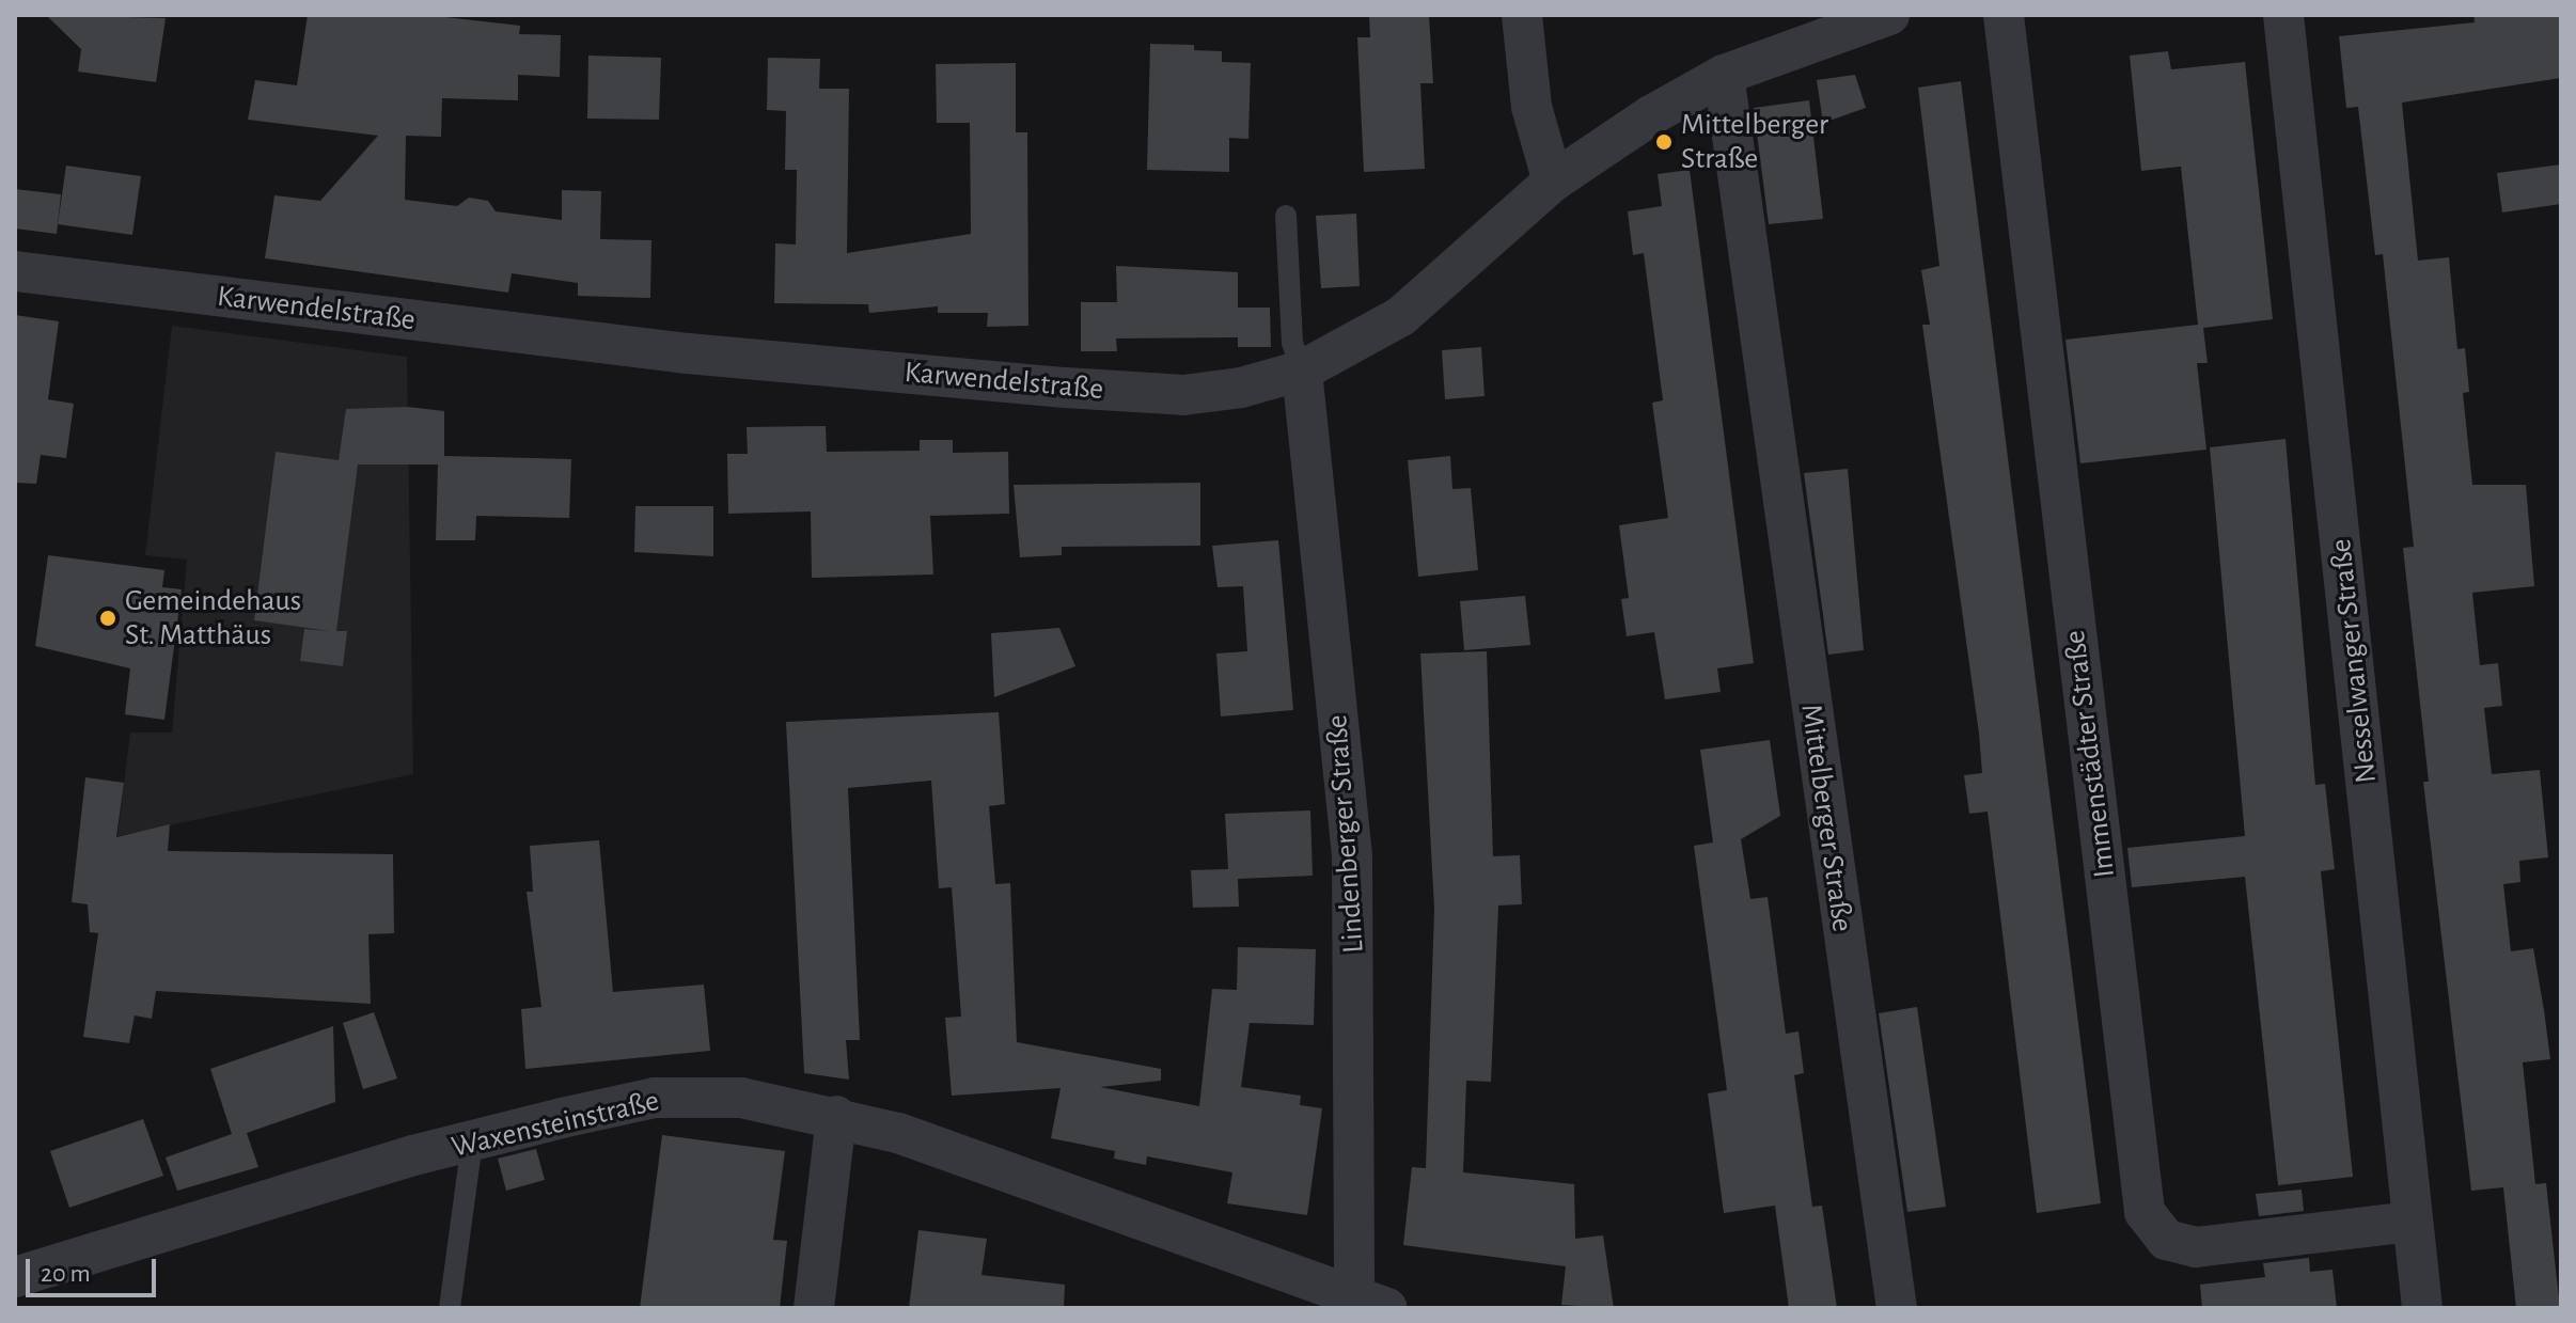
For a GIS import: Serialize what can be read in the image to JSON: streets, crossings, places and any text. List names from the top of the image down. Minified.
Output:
{"streets":{"street":["Karwendelstraße","Nesselwanger Straße","Immenstädter Straße","Mittelberger Straße","Lindenberger Straße","Waxensteinstraße"]},"crossings":[["Karwendelstraße","Mittelberger Straße"],["Karwendelstraße","Lindenberger Straße"],["Nesselwanger Straße","Immenstädter Straße"],["Lindenberger Straße","Waxensteinstraße"]],"places":["Mittelberger Straße","Gemeindehaus St. Matthäus"],"scale_bar":"20 m"}
